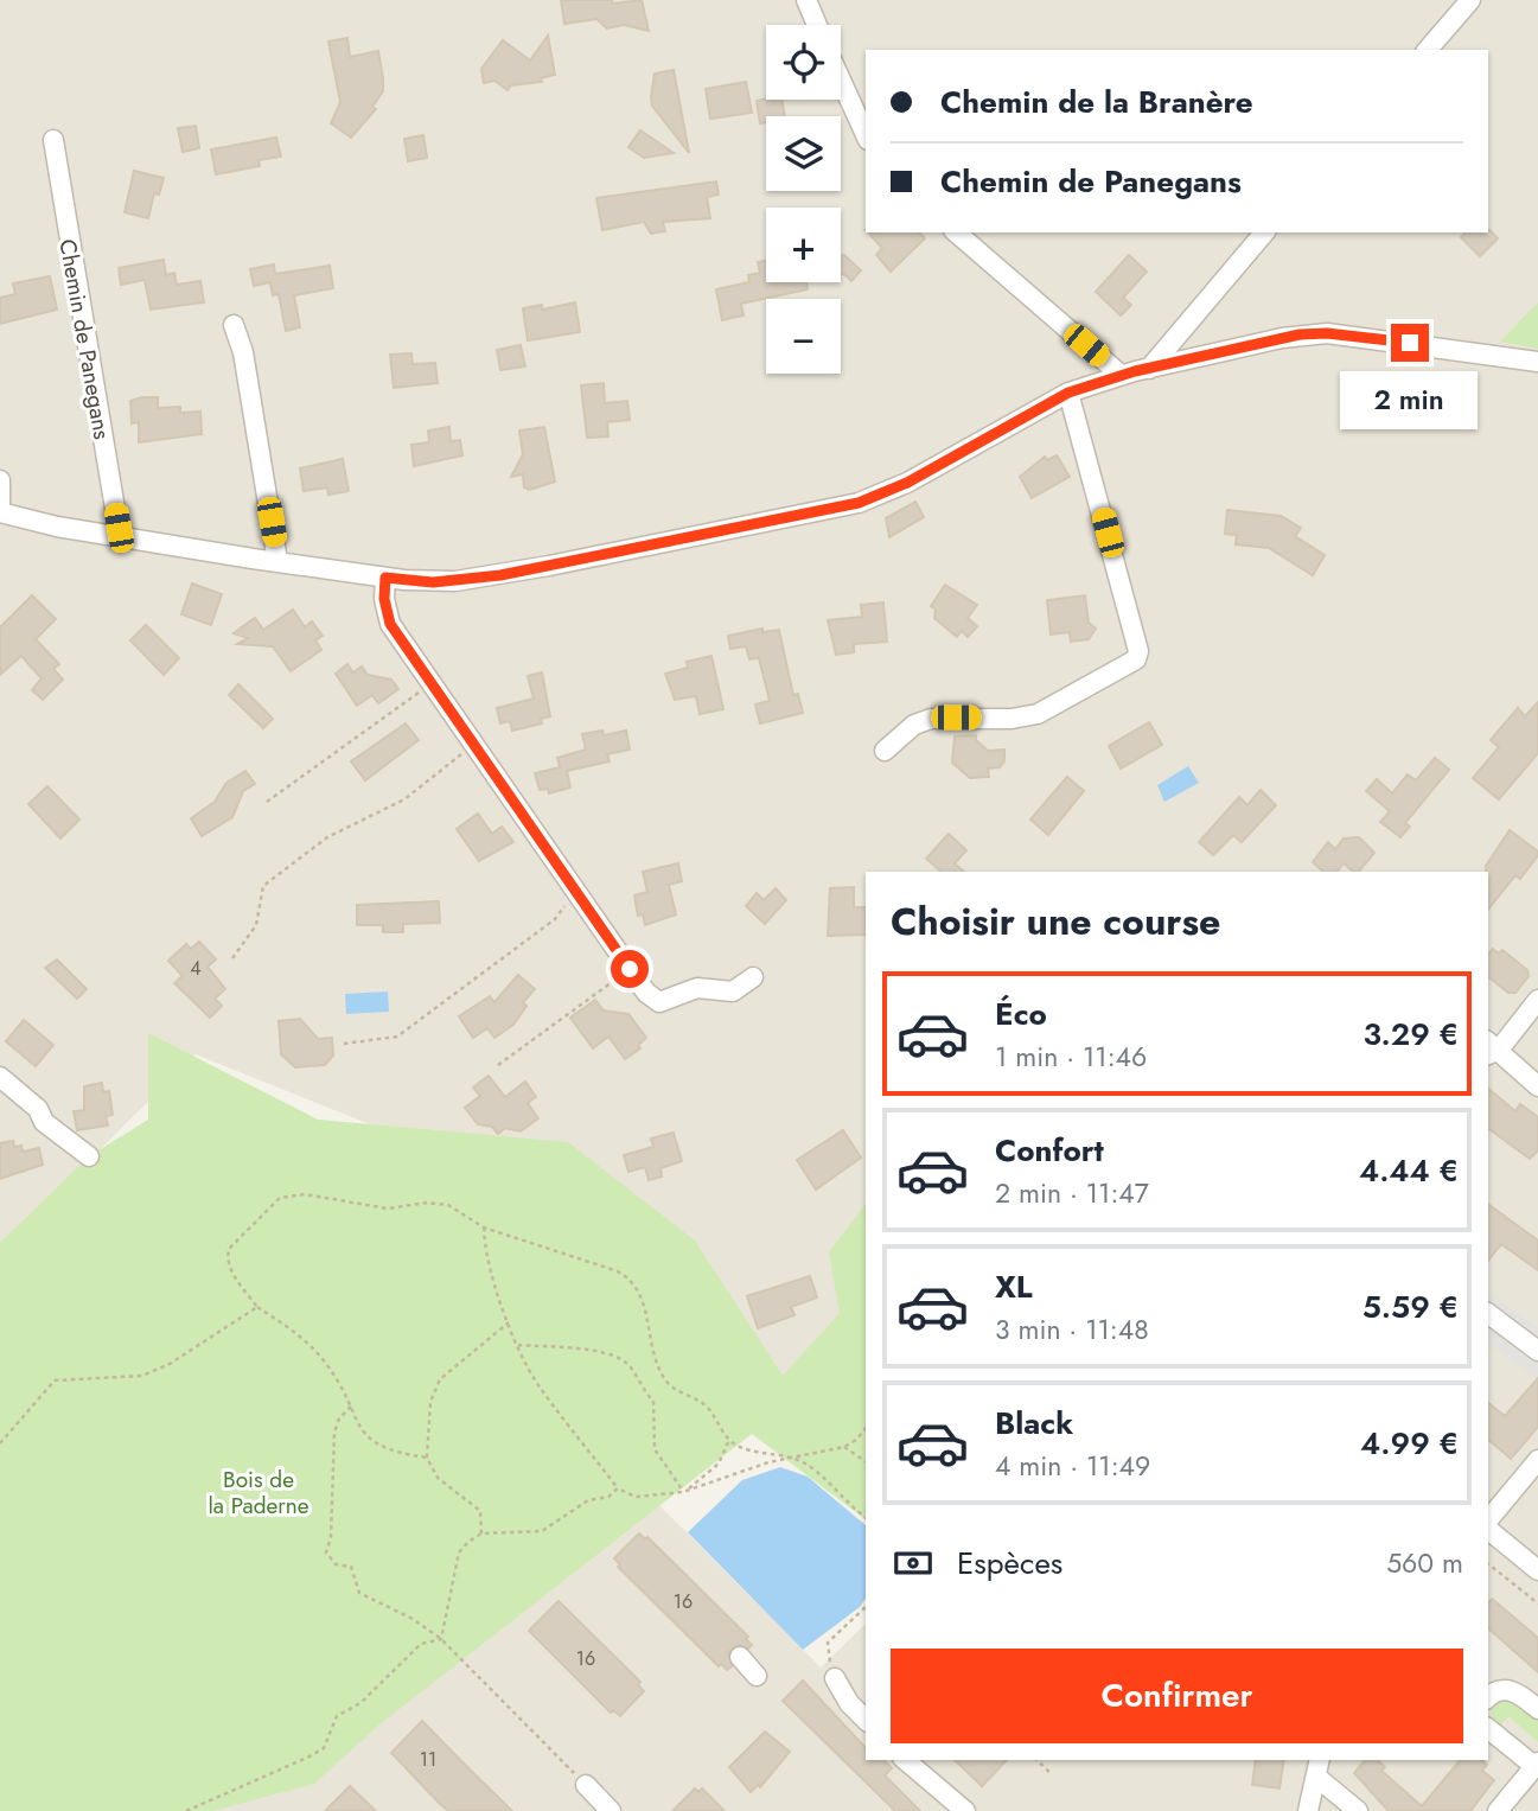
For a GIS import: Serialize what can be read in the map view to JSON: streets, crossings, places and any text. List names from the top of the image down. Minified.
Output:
{"streets":{"street":["Chemin de Panegans"]},"parks":["Bois de la Paderne"],"house_numbers":["4","16","16","11"],"page":{"map_buttons":["+","−"],"banner":["Chemin de la Branère","Chemin de Panegans"],"bubble":"2 min","heading":"Choisir une course","list":[{"name":"Éco","note":"1 min · 11:46","value":"3.29 €"},{"name":"Confort","note":"2 min · 11:47","value":"4.44 €"},{"name":"XL","note":"3 min · 11:48","value":"5.59 €"},{"name":"Black","note":"4 min · 11:49","value":"4.99 €"}],"pay":["Espèces","560 m"],"buttons":"Confirmer"}}
